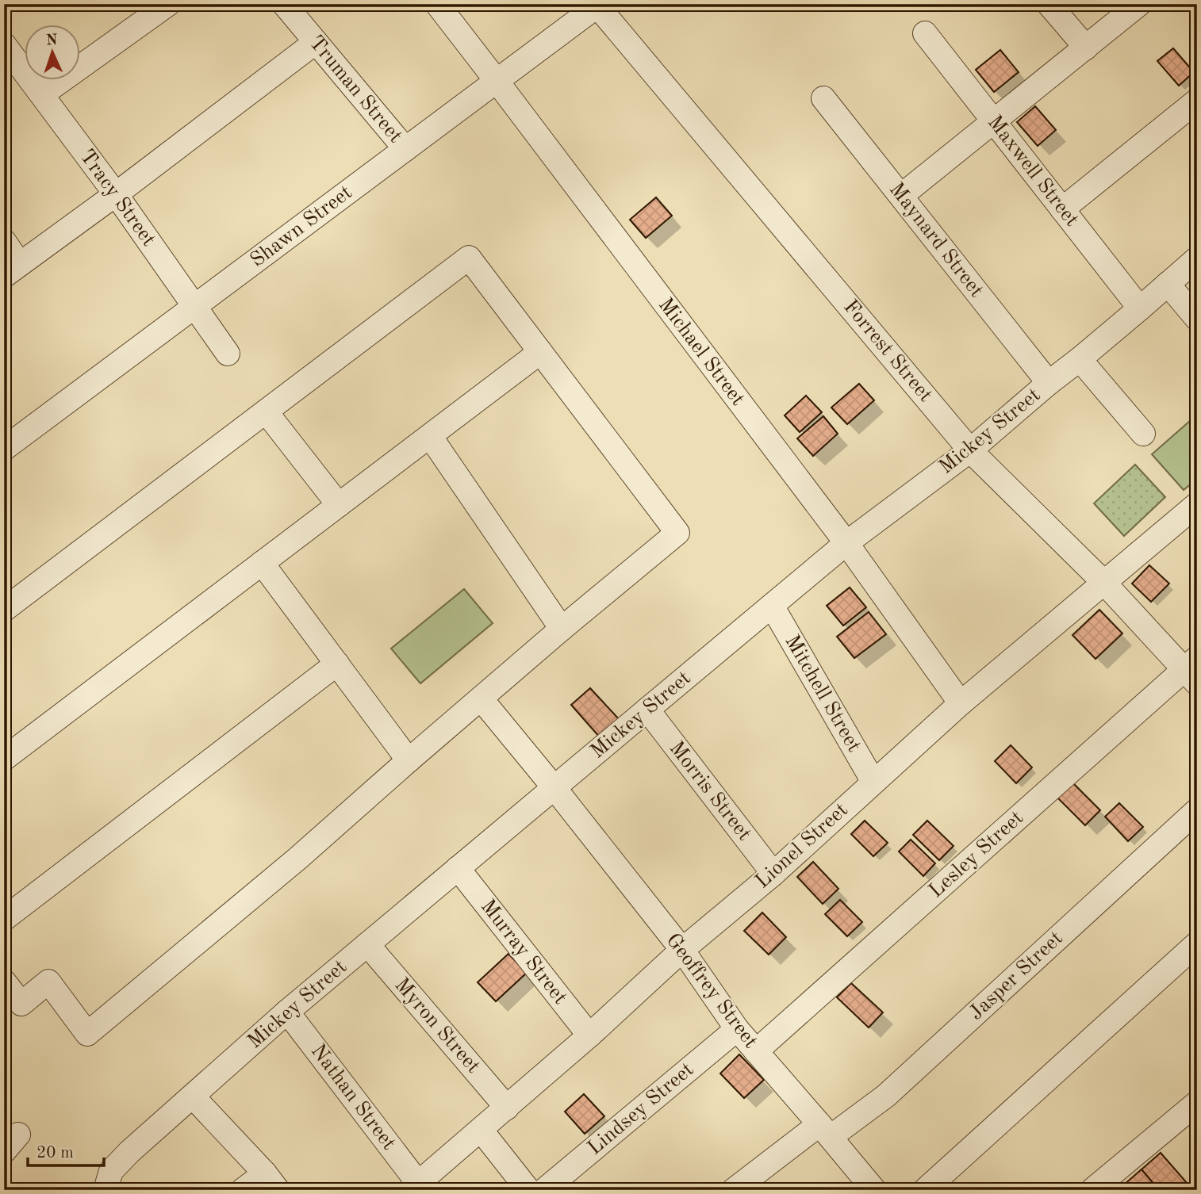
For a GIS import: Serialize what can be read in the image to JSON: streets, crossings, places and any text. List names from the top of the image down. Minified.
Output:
{"streets":{"street":["Truman Street","Maxwell Street","Tracy Street","Shawn Street","Maynard Street","Forrest Street","Michael Street","Mickey Street","Mitchell Street","Morris Street","Lionel Street","Lesley Street","Murray Street","Jasper Street","Geoffrey Street","Myron Street","Nathan Street","Lindsey Street"]},"crossings":[["Truman Street","Shawn Street"],["Maxwell Street","Mickey Street"],["Tracy Street","Shawn Street"],["Shawn Street","Forrest Street"],["Shawn Street","Michael Street"],["Maynard Street","Mickey Street"],["Forrest Street","Mickey Street"],["Forrest Street","Lionel Street"],["Forrest Street","Lesley Street"],["Michael Street","Mickey Street"],["Michael Street","Lionel Street"],["Mickey Street","Mitchell Street"],["Mickey Street","Morris Street"],["Mickey Street","Murray Street"],["Mickey Street","Geoffrey Street"],["Mickey Street","Myron Street"],["Mickey Street","Nathan Street"],["Mitchell Street","Lionel Street"],["Morris Street","Lionel Street"],["Lionel Street","Murray Street"],["Lionel Street","Geoffrey Street"],["Lionel Street","Myron Street"],["Lionel Street","Nathan Street"],["Lesley Street","Geoffrey Street"],["Jasper Street","Geoffrey Street"],["Geoffrey Street","Lindsey Street"]],"scale_bar":"20 m","north":"top"}
